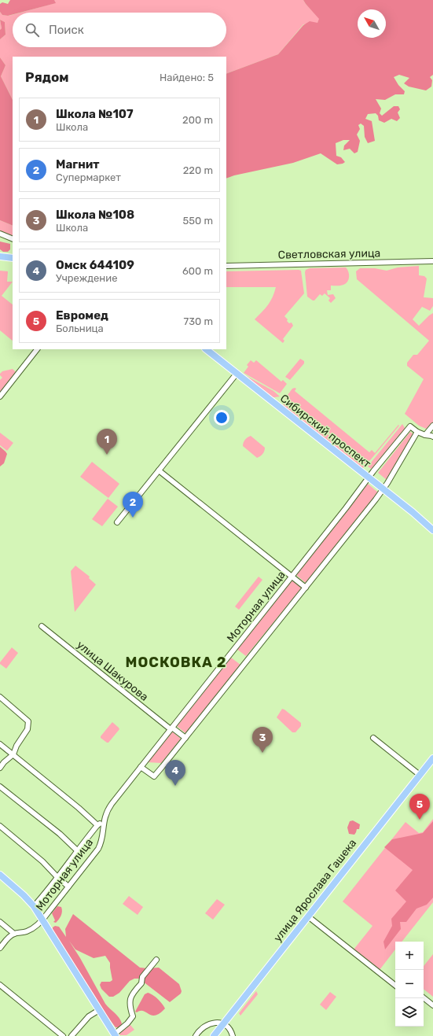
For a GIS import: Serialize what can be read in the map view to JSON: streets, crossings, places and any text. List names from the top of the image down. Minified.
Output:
{"streets":{"main road":["Сибирский проспект","улица Ярослава Гашека"],"street":["Светловская улица","Моторная улица","улица Шакурова"]},"crossings":[["Сибирский проспект","Моторная улица"],["Моторная улица","улица Шакурова"]],"districts":["МОСКОВКА 2"],"north":"top left","page":{"search":"Поиск","heading":["Рядом","Найдено: 5"],"list":[{"mark":"1","name":"Школа №107","note":"Школа","value":"200 m"},{"mark":"2","name":"Магнит","note":"Супермаркет","value":"220 m"},{"mark":"3","name":"Школа №108","note":"Школа","value":"550 m"},{"mark":"4","name":"Омск 644109","note":"Учреждение","value":"600 m"},{"mark":"5","name":"Евромед","note":"Больница","value":"730 m"}],"pins":["1","2","3","4","5"],"map_buttons":["+","−"]}}
